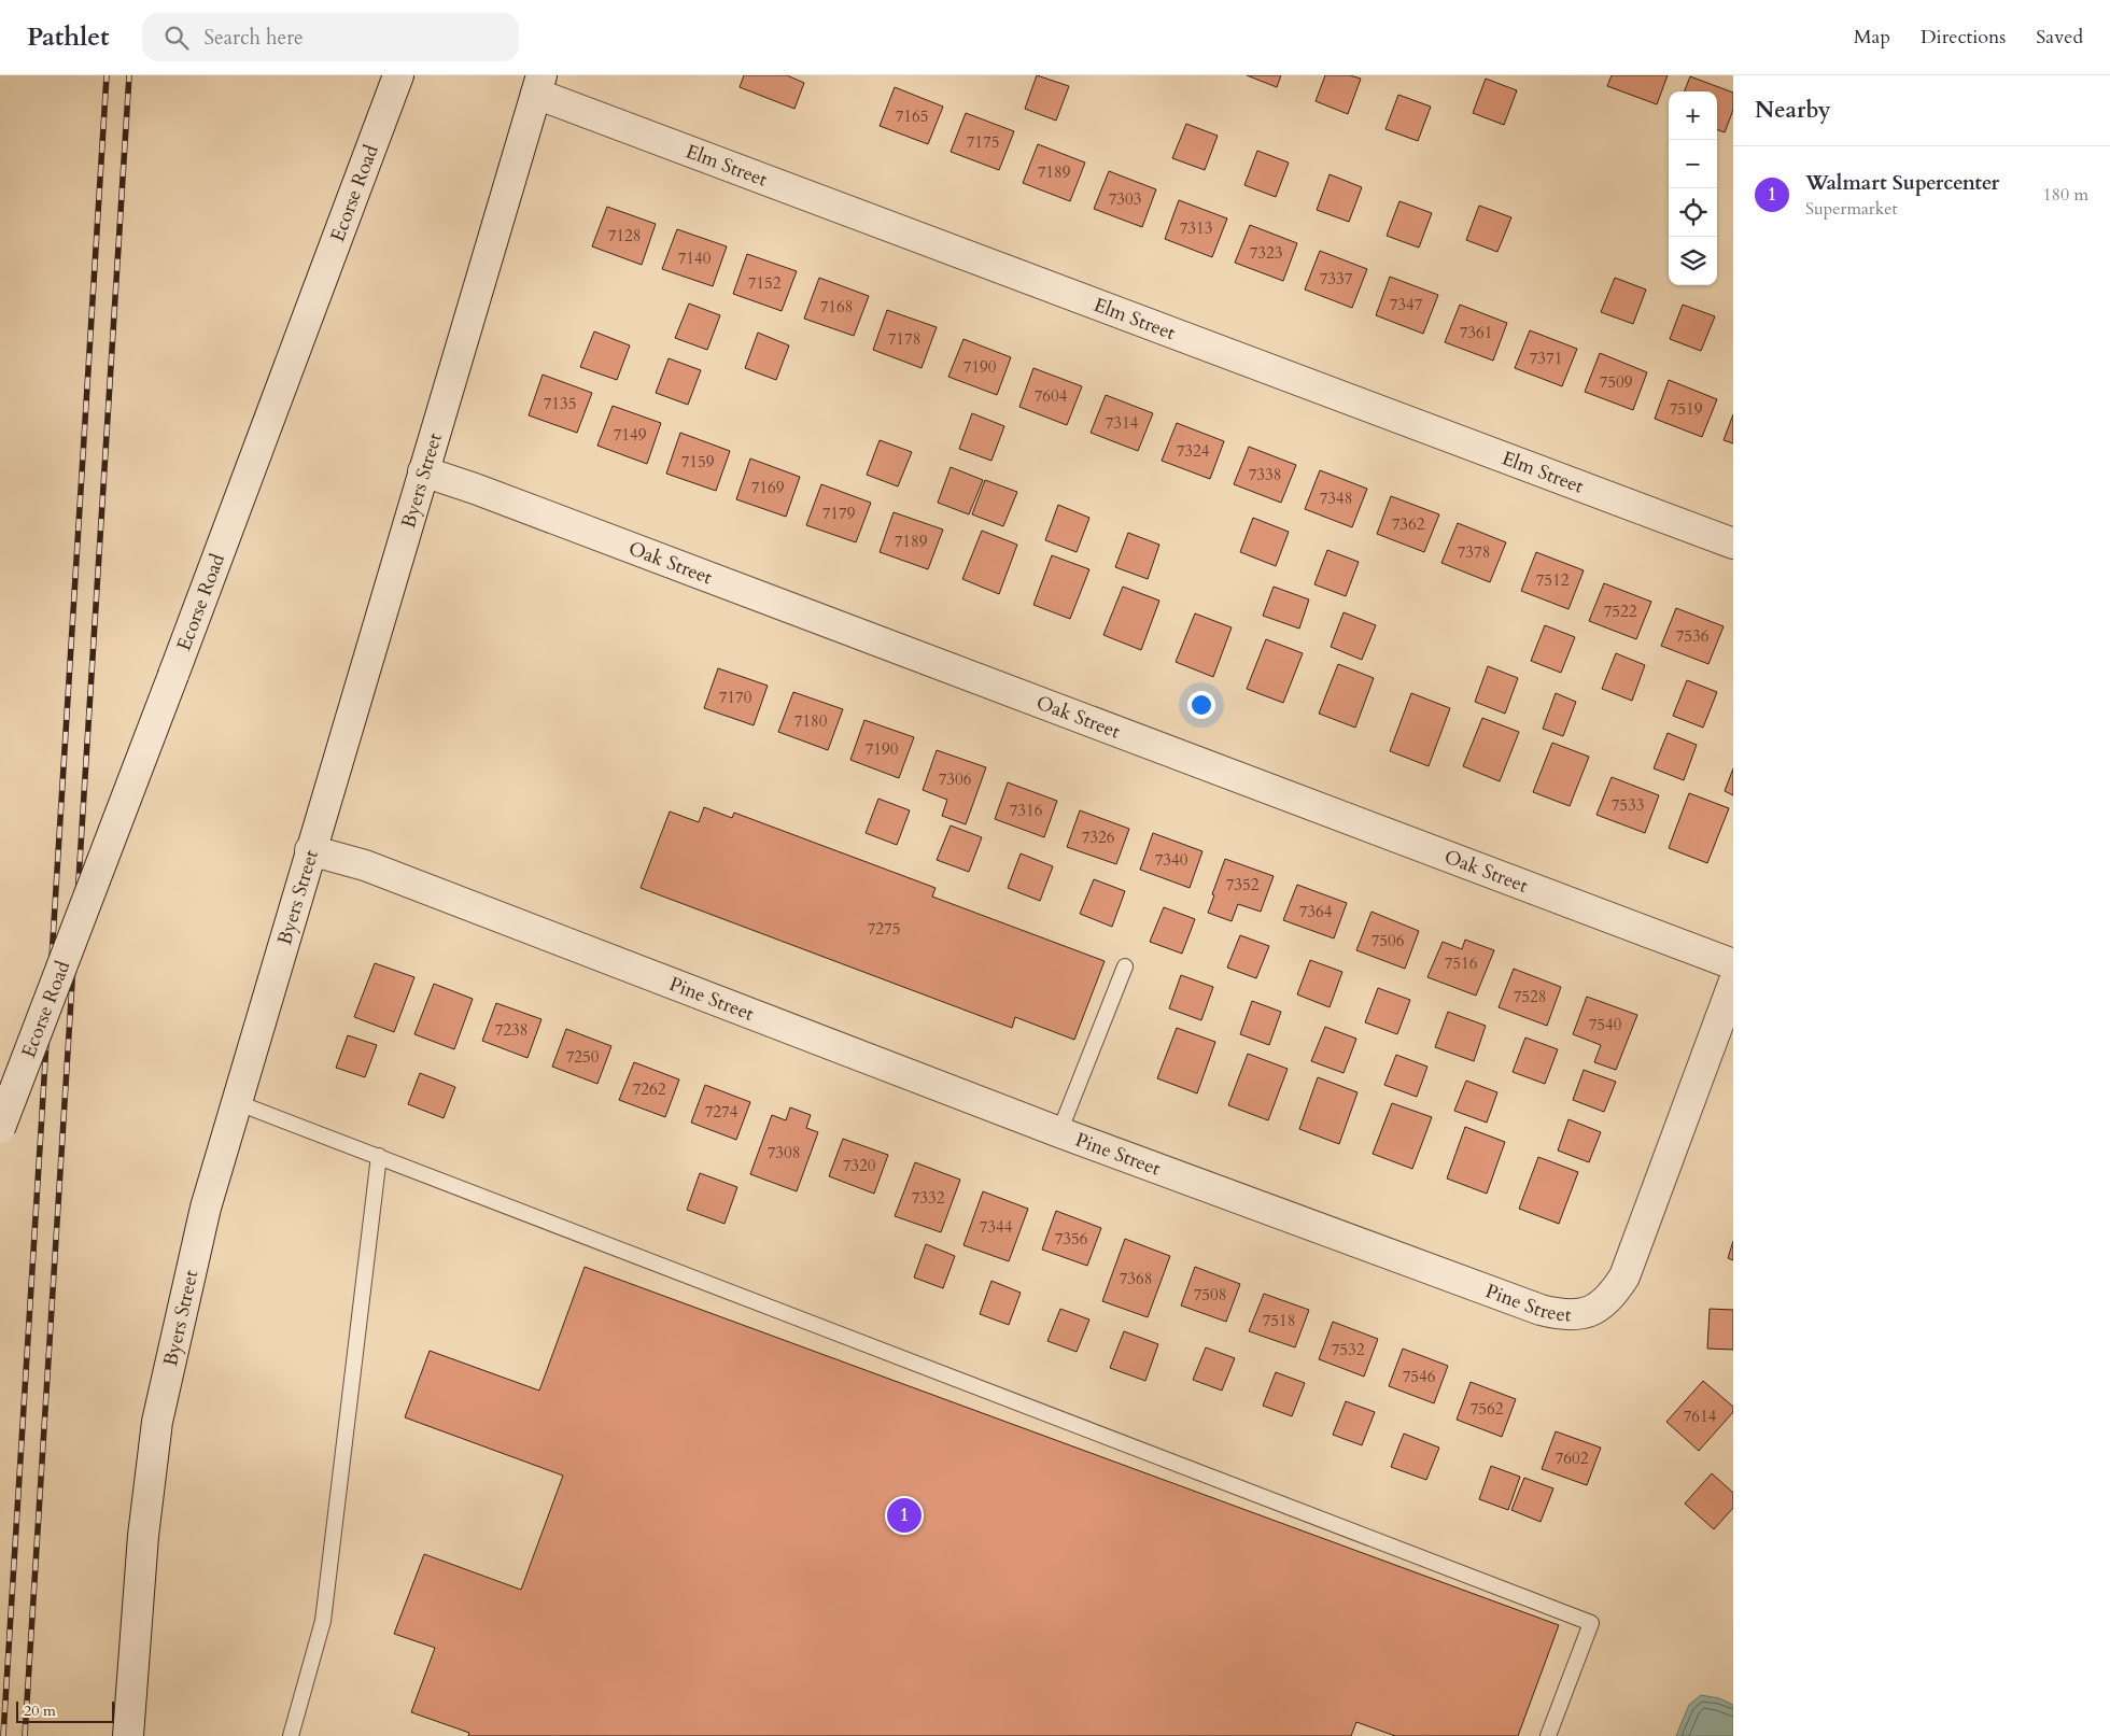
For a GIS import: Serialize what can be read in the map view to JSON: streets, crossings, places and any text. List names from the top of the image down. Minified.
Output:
{"streets":{"street":["Elm Street","Ecorse Road","Byers Street","Oak Street","Pine Street"]},"crossings":[["Elm Street","Byers Street"],["Byers Street","Oak Street"],["Byers Street","Pine Street"]],"house_numbers":["7165","7175","7189","7303","7313","7128","7323","7140","7337","7152","7347","7168","7361","7178","7371","7190","7509","7604","7135","7519","7314","7149","7324","7159","7338","7169","7348","7179","7362","7189","7378","7512","7522","7536","7170","7180","7190","7306","7533","7316","7326","7340","7352","7364","7275","7506","7516","7528","7540","7238","7250","7262","7274","7308","7320","7332","7344","7356","7368","7508","7518","7532","7546","7562","7614","7602"],"scale_bar":"20 m","page":{"header":"Pathlet","search":"Search here","nav":["Map","Directions","Saved"],"heading":"Nearby","map_buttons":["+","−"],"list":[{"mark":"1","name":"Walmart Supercenter","note":"Supermarket","value":"180 m"}],"pins":"1","scale":"20 m"}}
